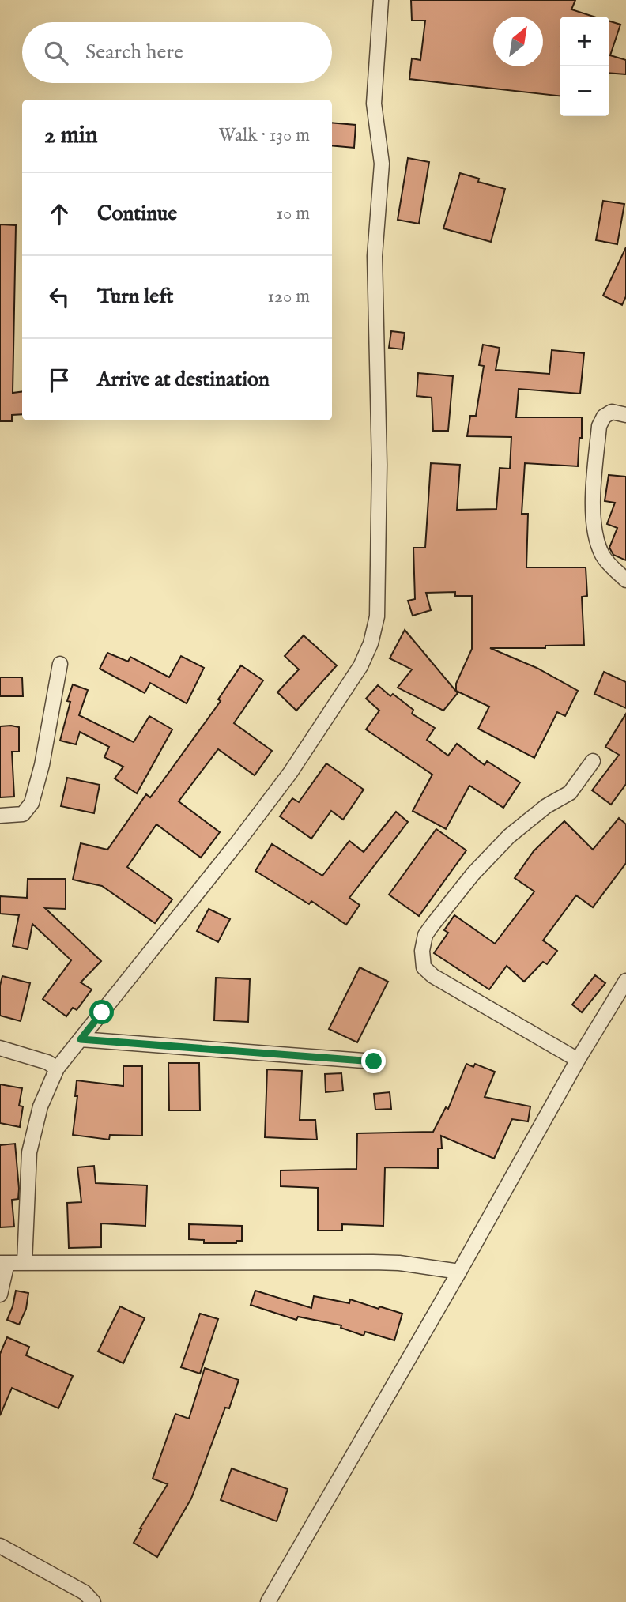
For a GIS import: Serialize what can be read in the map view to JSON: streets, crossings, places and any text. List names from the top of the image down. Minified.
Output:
{"north":"top right","page":{"map_buttons":["+","−"],"search":"Search here","heading":["2 min","Walk · 130 m"],"list":[["Continue","10 m"],["Turn left","120 m"],"Arrive at destination"]}}
